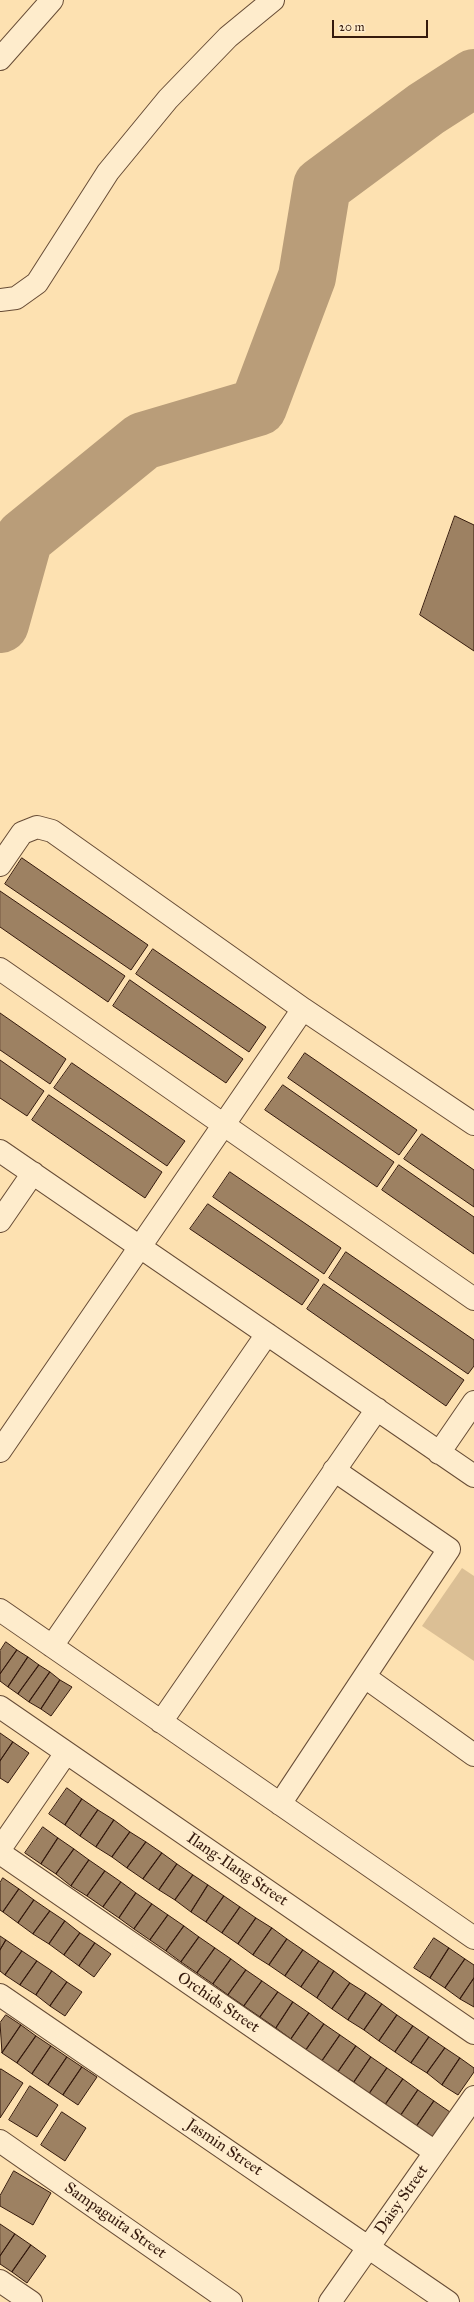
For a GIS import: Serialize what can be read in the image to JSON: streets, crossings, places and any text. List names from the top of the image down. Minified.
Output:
{"streets":{"street":["Ilang-Ilang Street","Orchids Street","Jasmin Street","Daisy Street","Sampaguita Street"]},"crossings":[["Orchids Street","Daisy Street"],["Jasmin Street","Daisy Street"]],"scale_bar":"20 m"}
